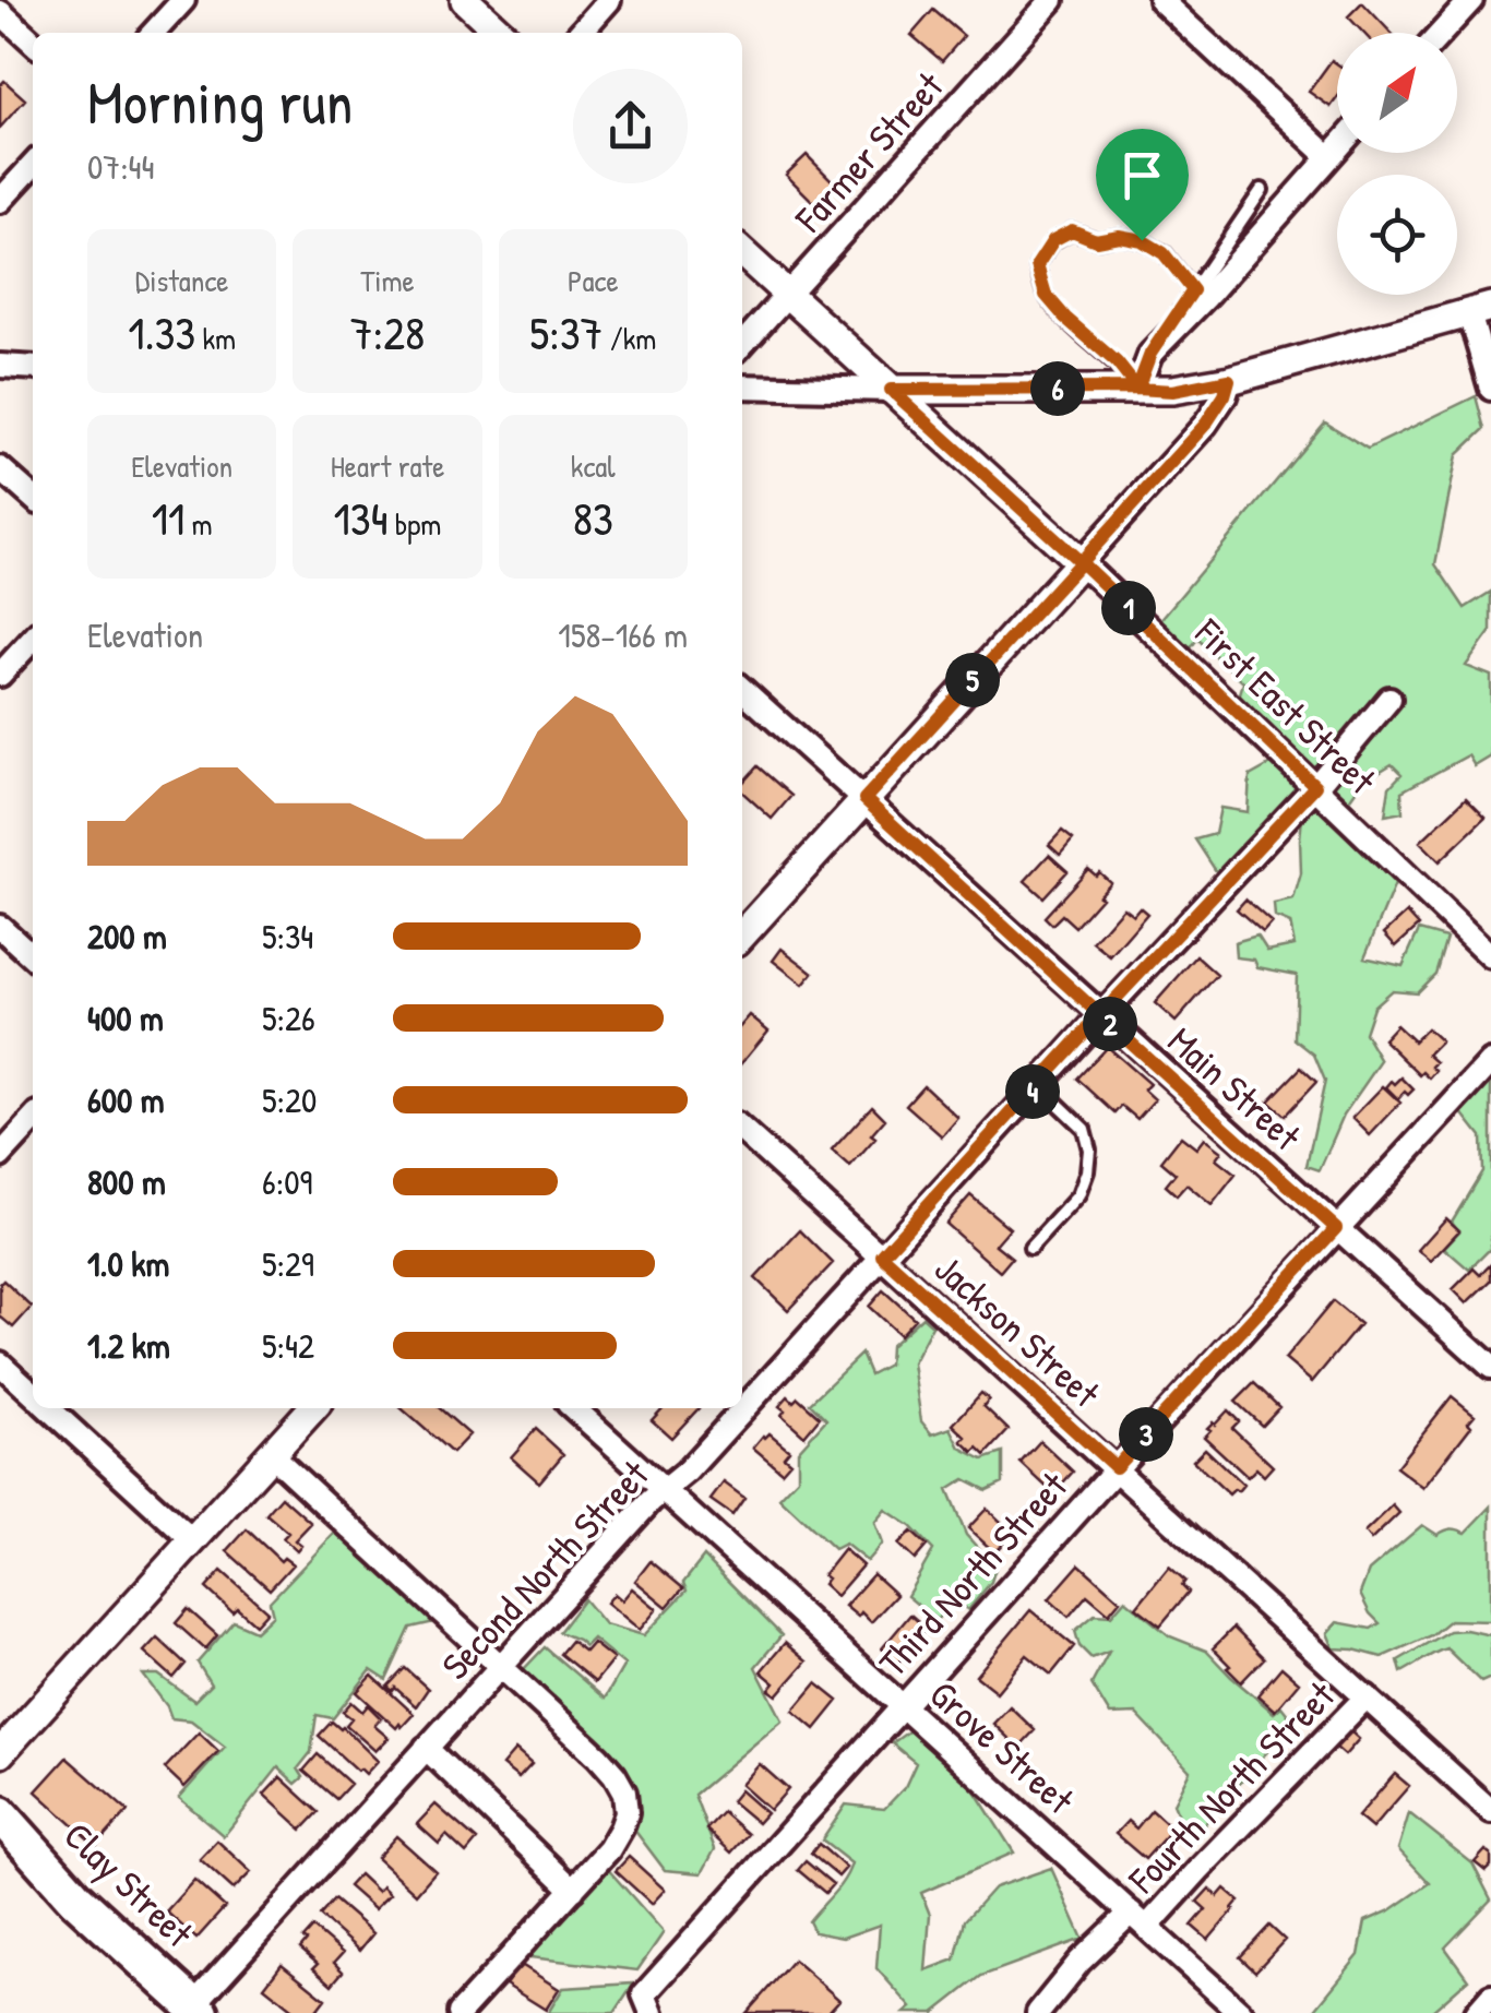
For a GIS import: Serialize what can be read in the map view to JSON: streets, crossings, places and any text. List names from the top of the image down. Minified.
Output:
{"streets":{"main road":["Clay Street"],"street":["Farmer Street","First East Street","Main Street","Jackson Street","Second North Street","Third North Street","Grove Street","Fourth North Street"]},"crossings":[["Farmer Street","First East Street"],["First East Street","Second North Street"],["Main Street","Second North Street"],["Main Street","Third North Street"],["Jackson Street","Second North Street"],["Jackson Street","Third North Street"],["Jackson Street","Fourth North Street"],["Second North Street","Grove Street"],["Second North Street","Clay Street"],["Third North Street","Grove Street"],["Grove Street","Fourth North Street"]],"north":"top right","page":{"heading":["Morning run","07:44"],"stats":[["Distance","1.33 km"],["Time","7:28"],["Pace","5:37 /km"],["Elevation","11 m"],["Heart rate","134 bpm"],["kcal","83"]],"pins":["6","1","5","2","4","3"],"chart":["Elevation","158–166 m"],"list":[{"name":"200 m","note":"5:34"},{"name":"400 m","note":"5:26"},{"name":"600 m","note":"5:20"},{"name":"800 m","note":"6:09"},{"name":"1.0 km","note":"5:29"},{"name":"1.2 km","note":"5:42"}]}}
